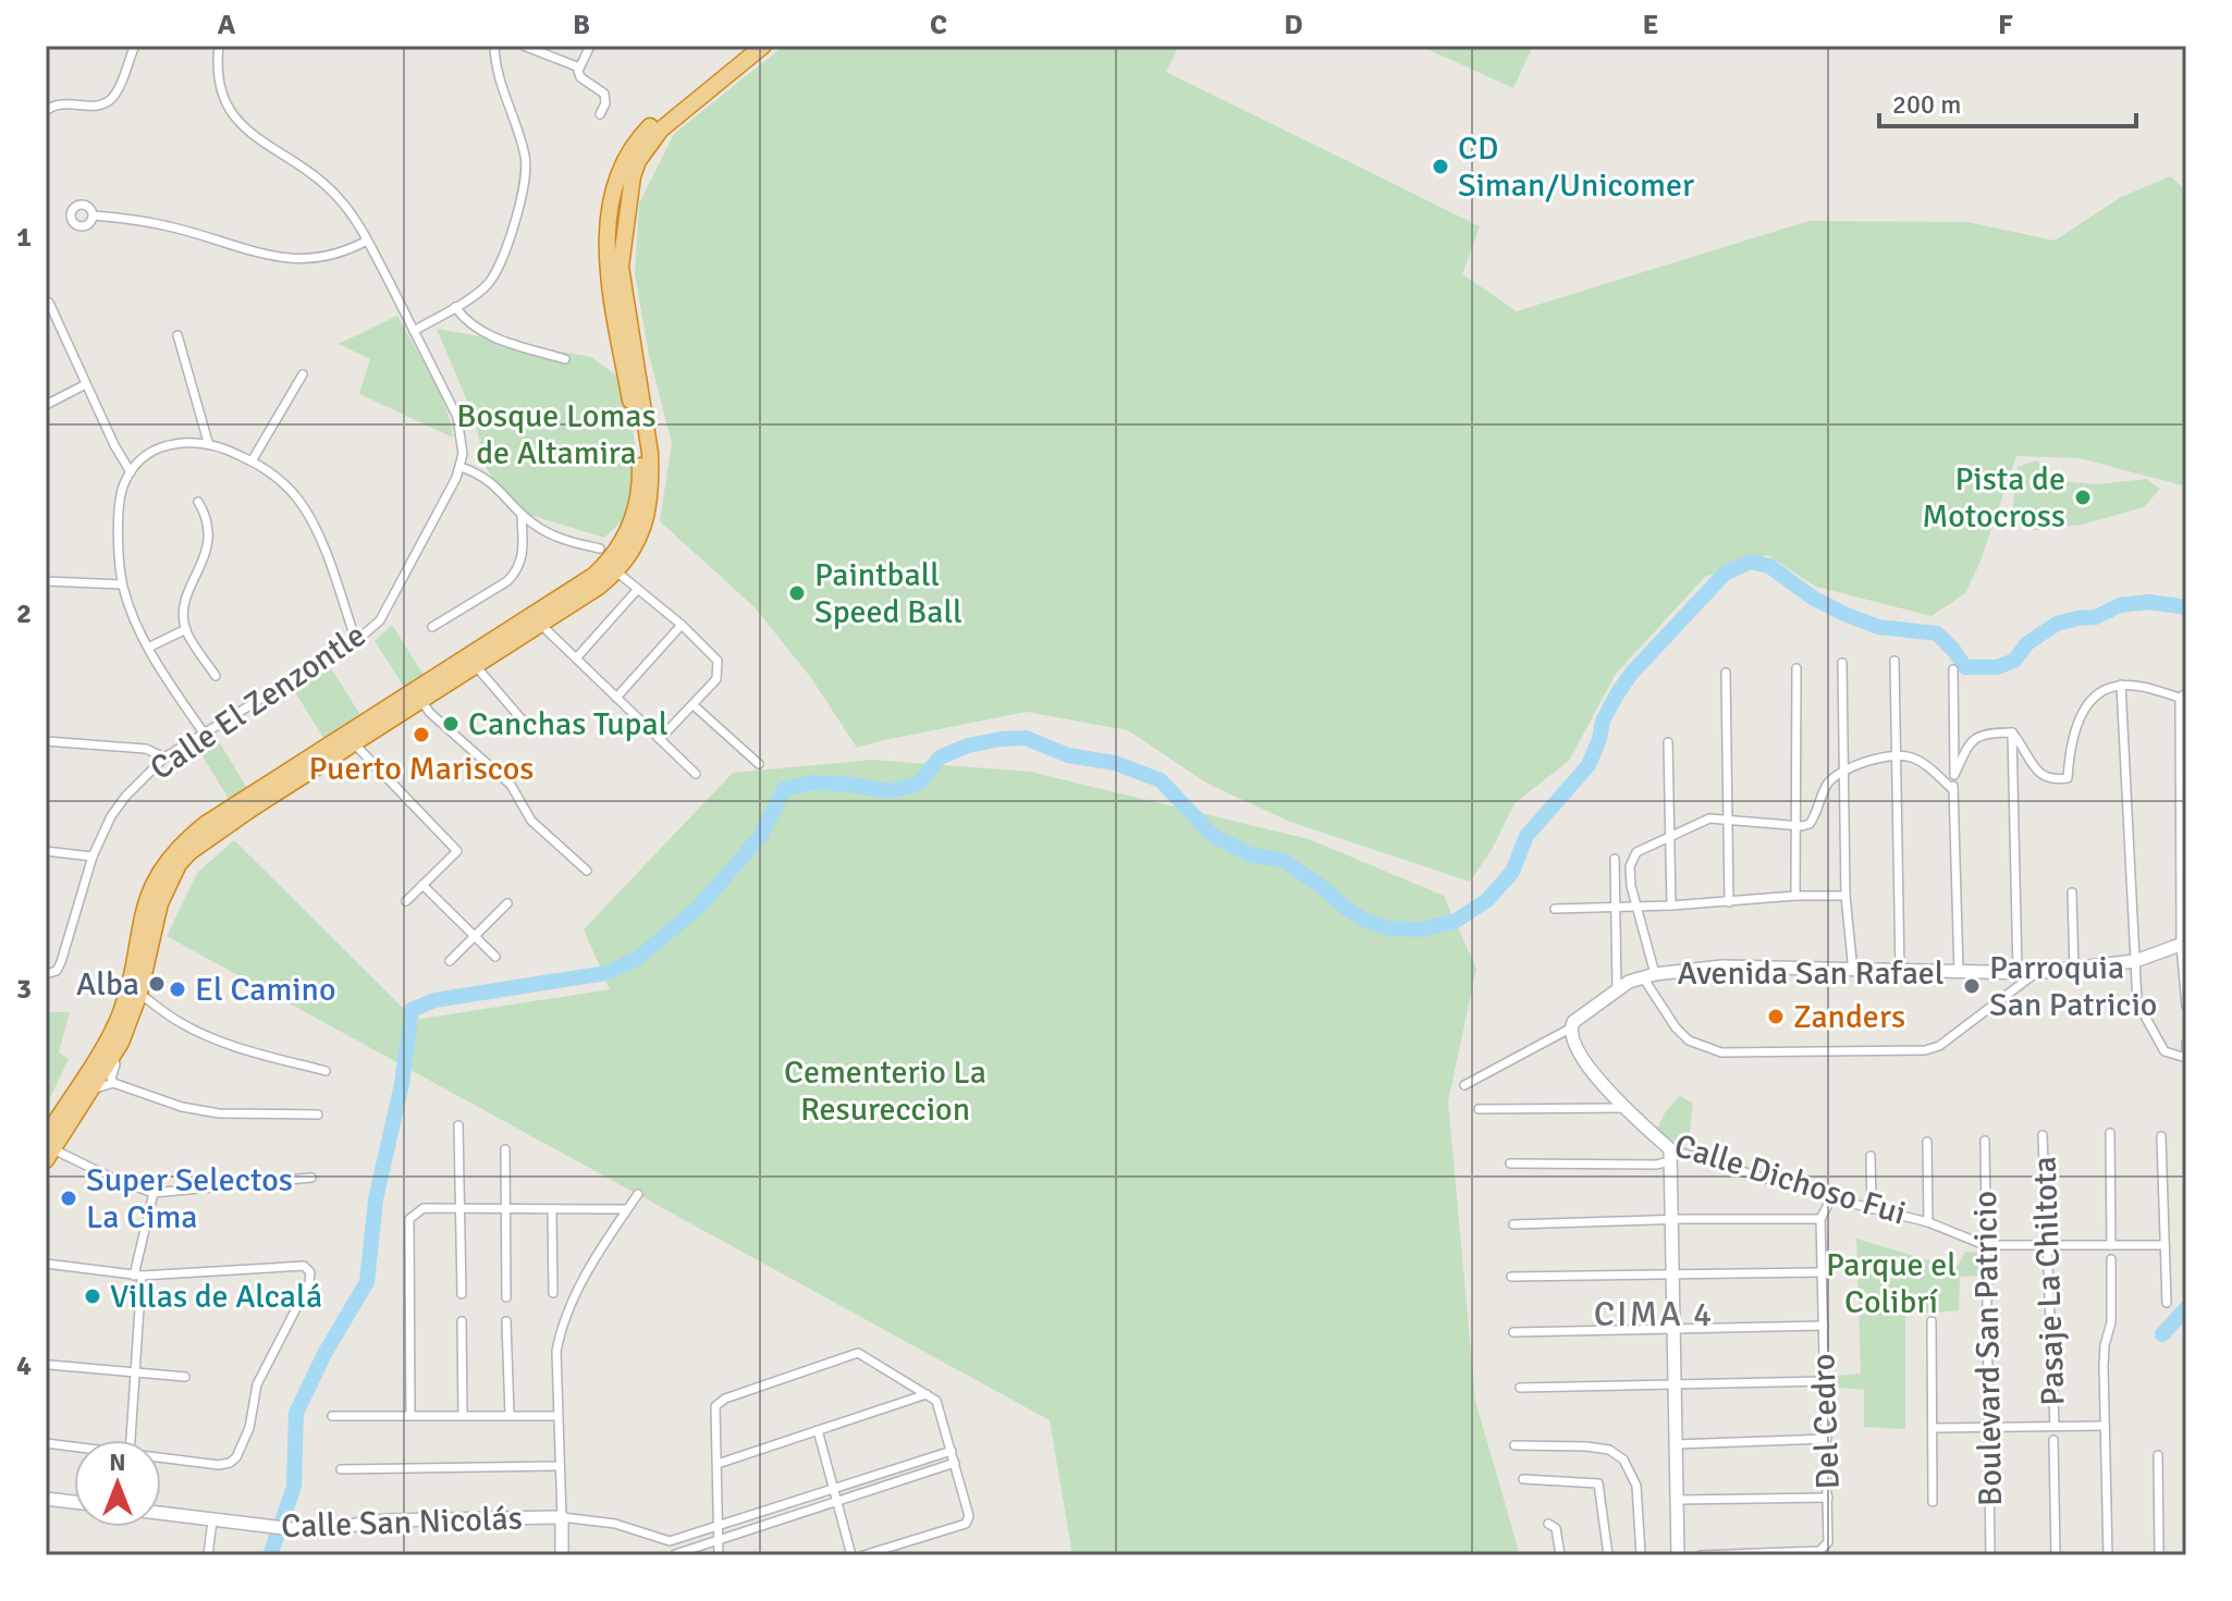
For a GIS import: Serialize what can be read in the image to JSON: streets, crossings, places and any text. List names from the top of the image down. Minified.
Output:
{"streets":{"street":["Calle El Zenzontle","Avenida San Rafael","Calle Dichoso Fui","Pasaje La Chiltota","Boulevard San Patricio","Del Cedro","Calle San Nicolás"]},"crossings":[["Avenida San Rafael","Calle Dichoso Fui"],["Calle Dichoso Fui","Pasaje La Chiltota"],["Calle Dichoso Fui","Boulevard San Patricio"]],"districts":["CIMA 4"],"parks":["Bosque Lomas de Altamira","Cementerio La Resureccion","Parque el Colibrí"],"places":["CD Siman/Unicomer","Pista de Motocross","Paintball Speed Ball","Canchas Tupal","Puerto Mariscos","Alba","Parroquia San Patricio","El Camino","Zanders","Super Selectos La Cima","Villas de Alcalá"],"scale_bar":"200 m","north":"top","grid":{"columns":["A","B","C","D","E","F"],"rows":["1","2","3","4"]}}
